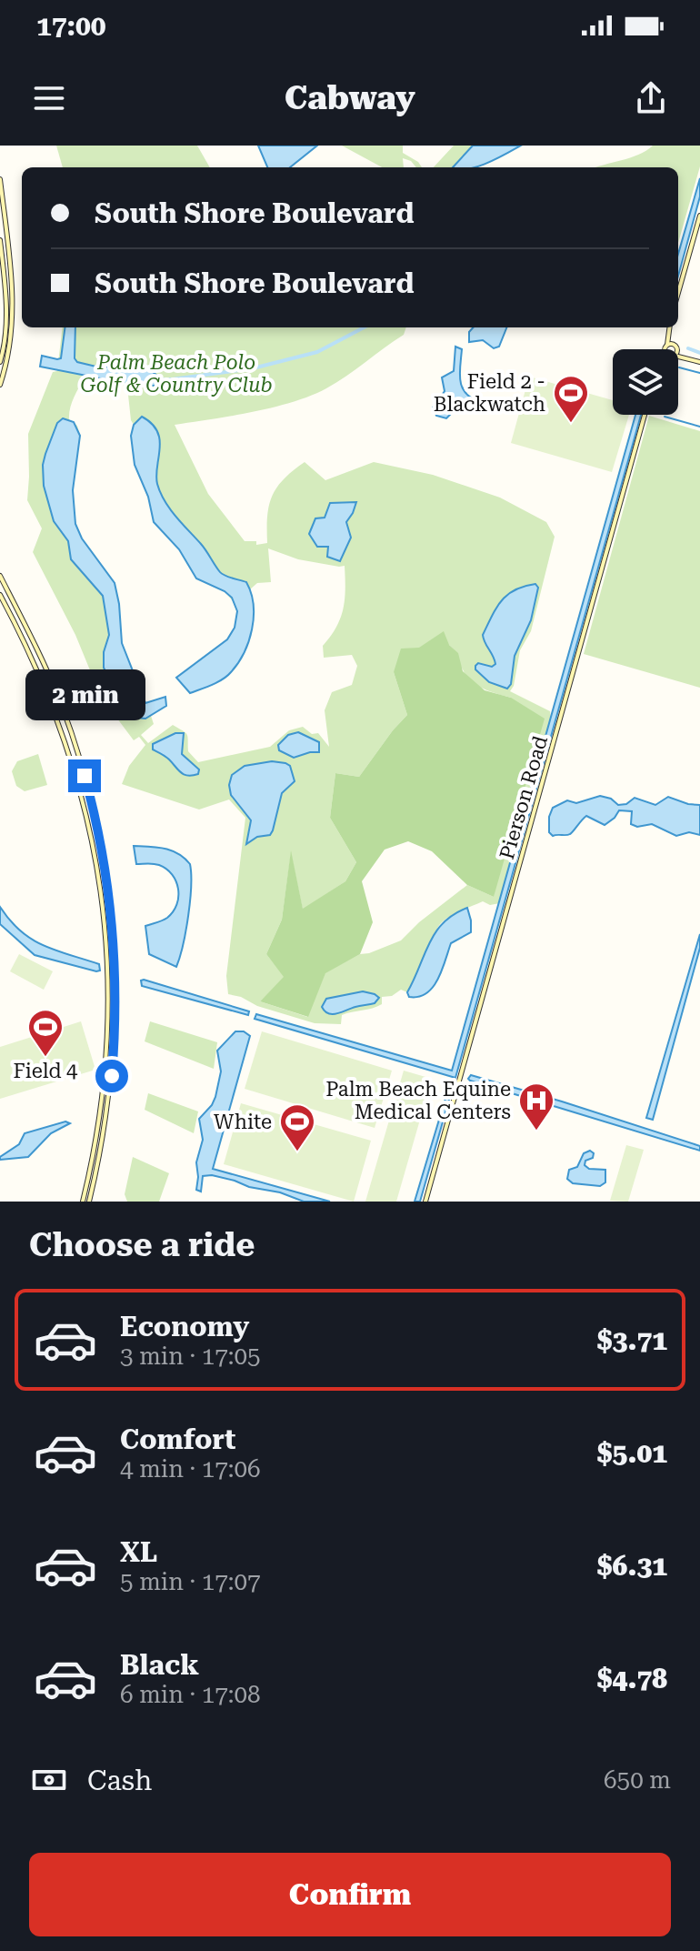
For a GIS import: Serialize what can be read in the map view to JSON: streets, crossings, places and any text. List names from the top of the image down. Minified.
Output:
{"streets":{"street":["Pierson Road"]},"parks":["Palm Beach Polo Golf & Country Club"],"places":{"sports":["Field 2 - Blackwatch","Field 4","White"],"hospital":["Palm Beach Equine Medical Centers"]},"page":{"status":"17:00","header":"Cabway","banner":["South Shore Boulevard","South Shore Boulevard"],"bubble":"2 min","heading":"Choose a ride","list":[{"name":"Economy","note":"3 min · 17:05","value":"$3.71"},{"name":"Comfort","note":"4 min · 17:06","value":"$5.01"},{"name":"XL","note":"5 min · 17:07","value":"$6.31"},{"name":"Black","note":"6 min · 17:08","value":"$4.78"}],"pay":["Cash","650 m"],"buttons":"Confirm"}}
